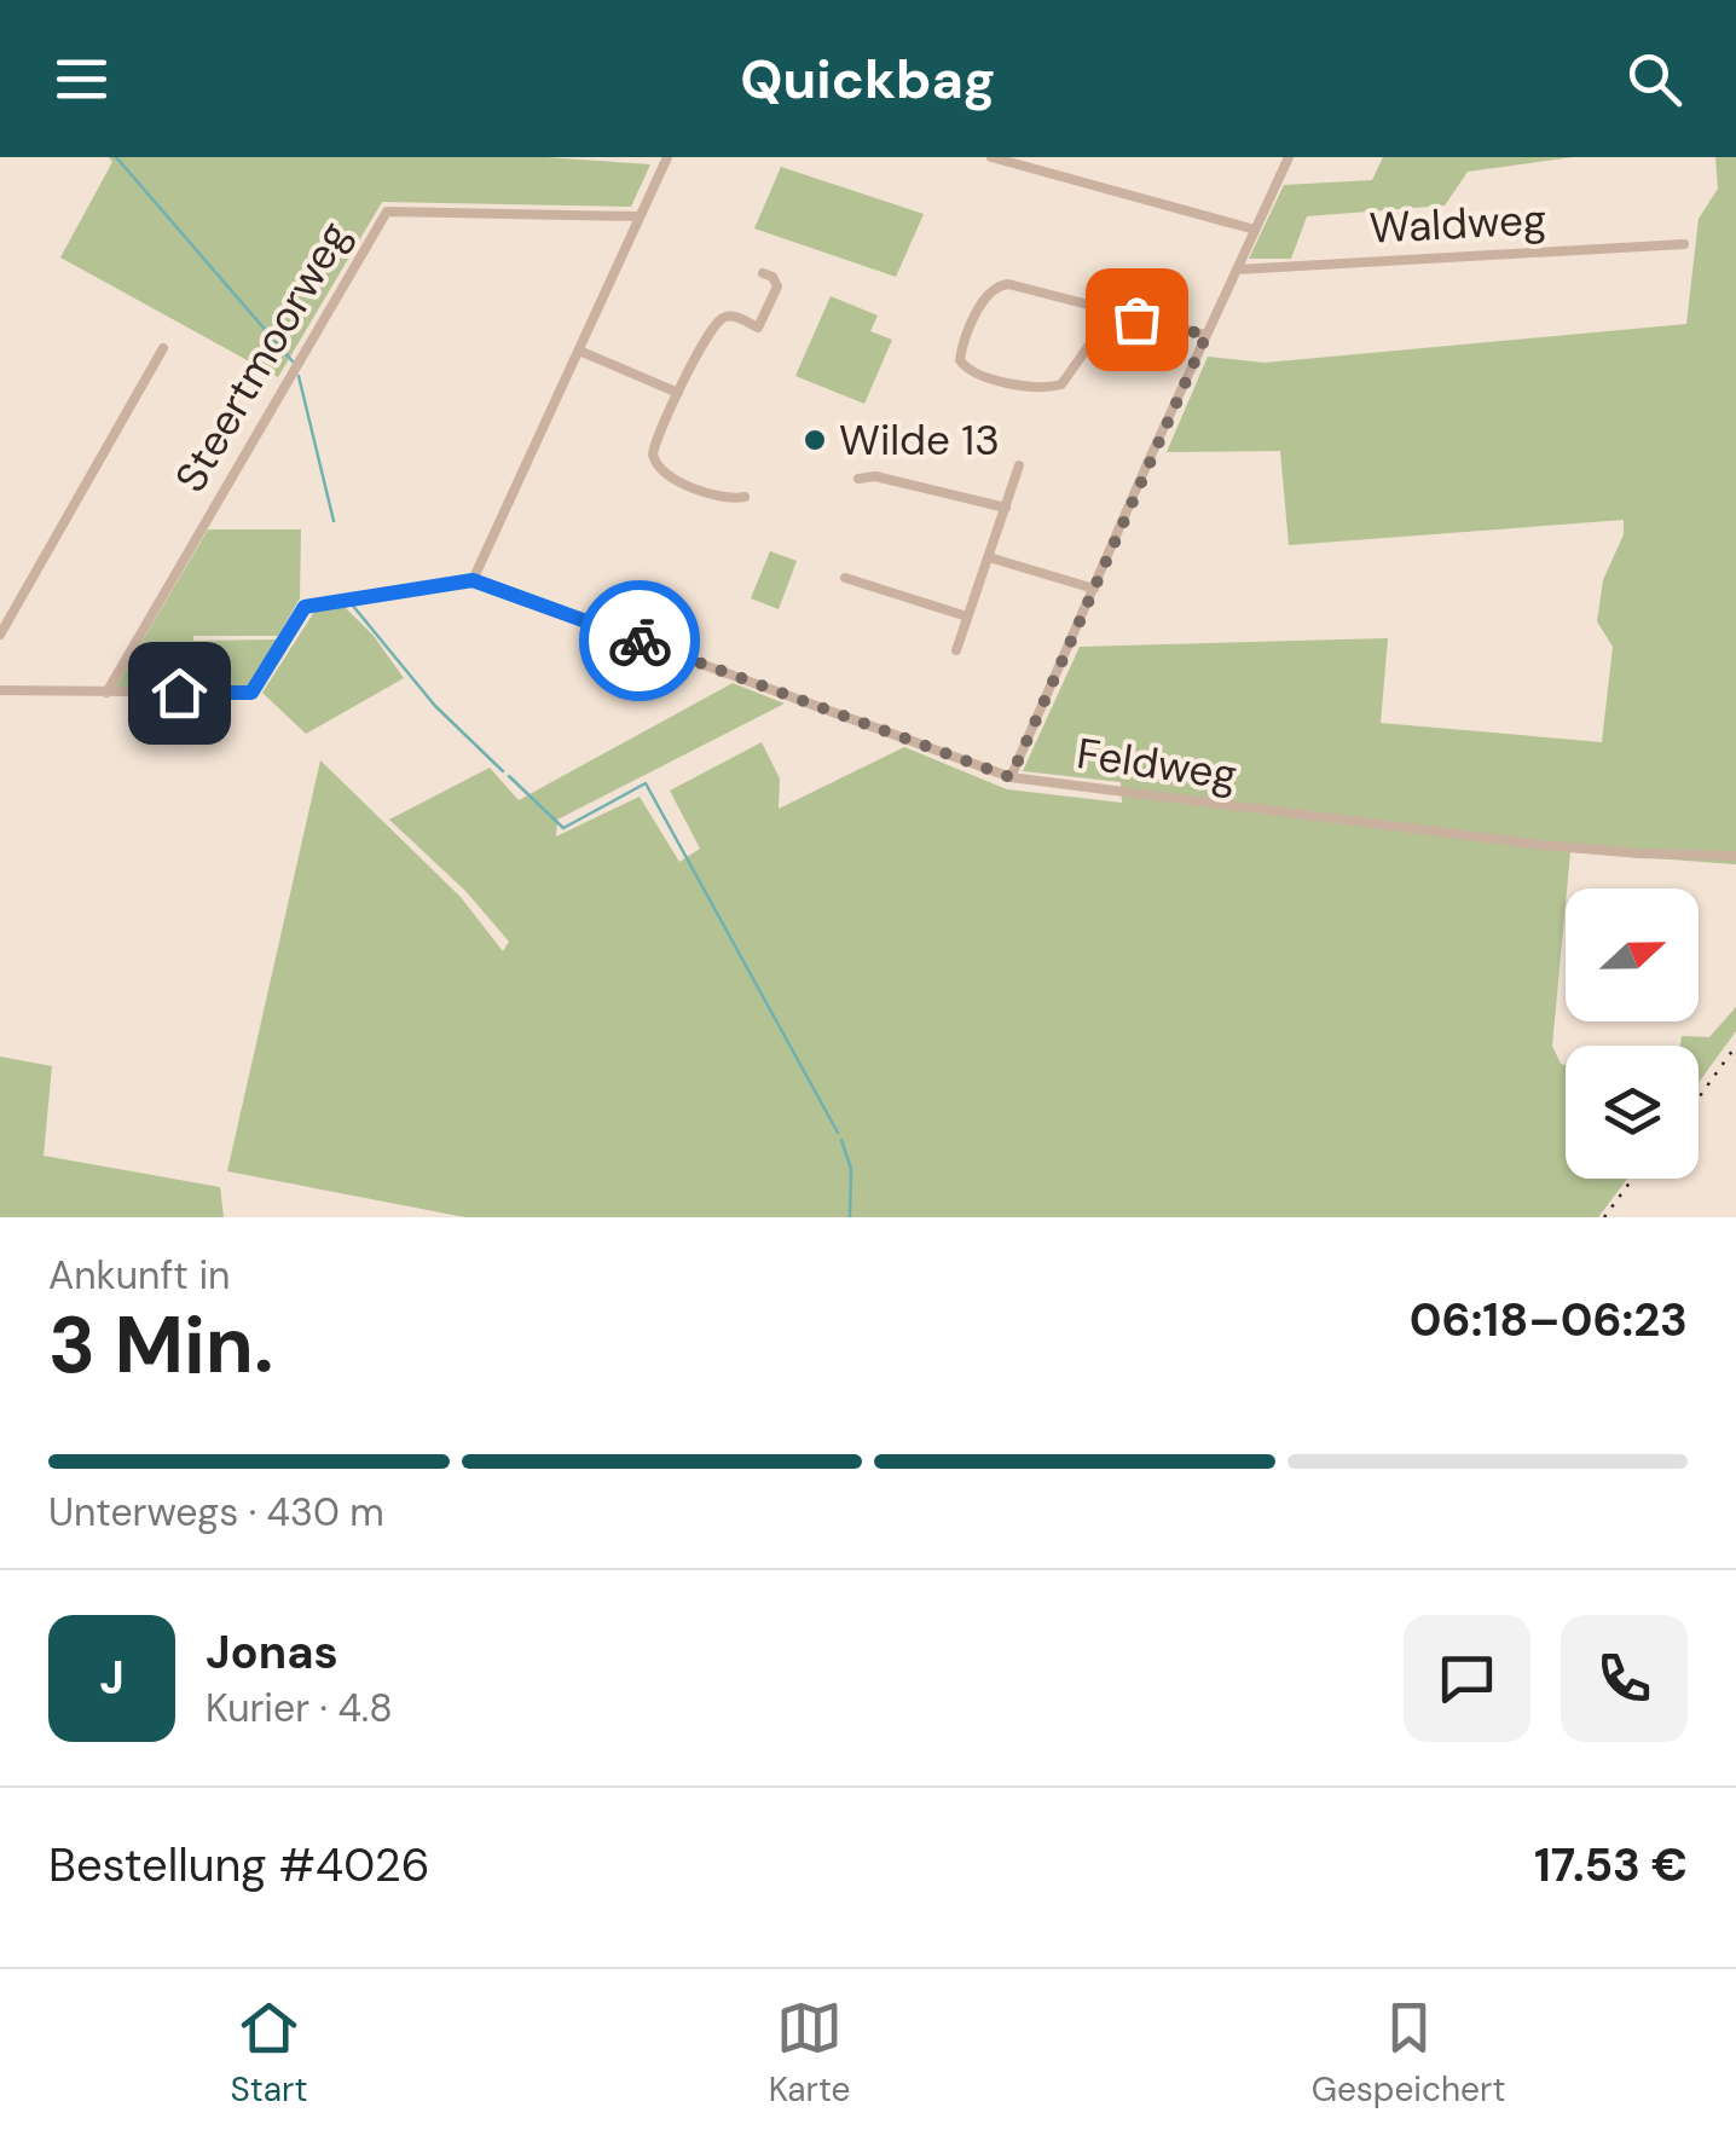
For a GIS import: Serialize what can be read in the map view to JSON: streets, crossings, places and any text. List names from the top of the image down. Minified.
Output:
{"streets":{"street":["Waldweg","Steertmoorweg","Feldweg"]},"crossings":[["Steertmoorweg","Feldweg"]],"places":["Wilde 13"],"north":"right","page":{"header":"Quickbag","heading":["3 Min.","Ankunft in","06:18–06:23"],"panel":["Jonas","Kurier · 4.8","Bestellung #4026","17.53 €"],"bar":"Unterwegs · 430 m","round":"J","tabs":["Start","Karte","Gespeichert"]}}
